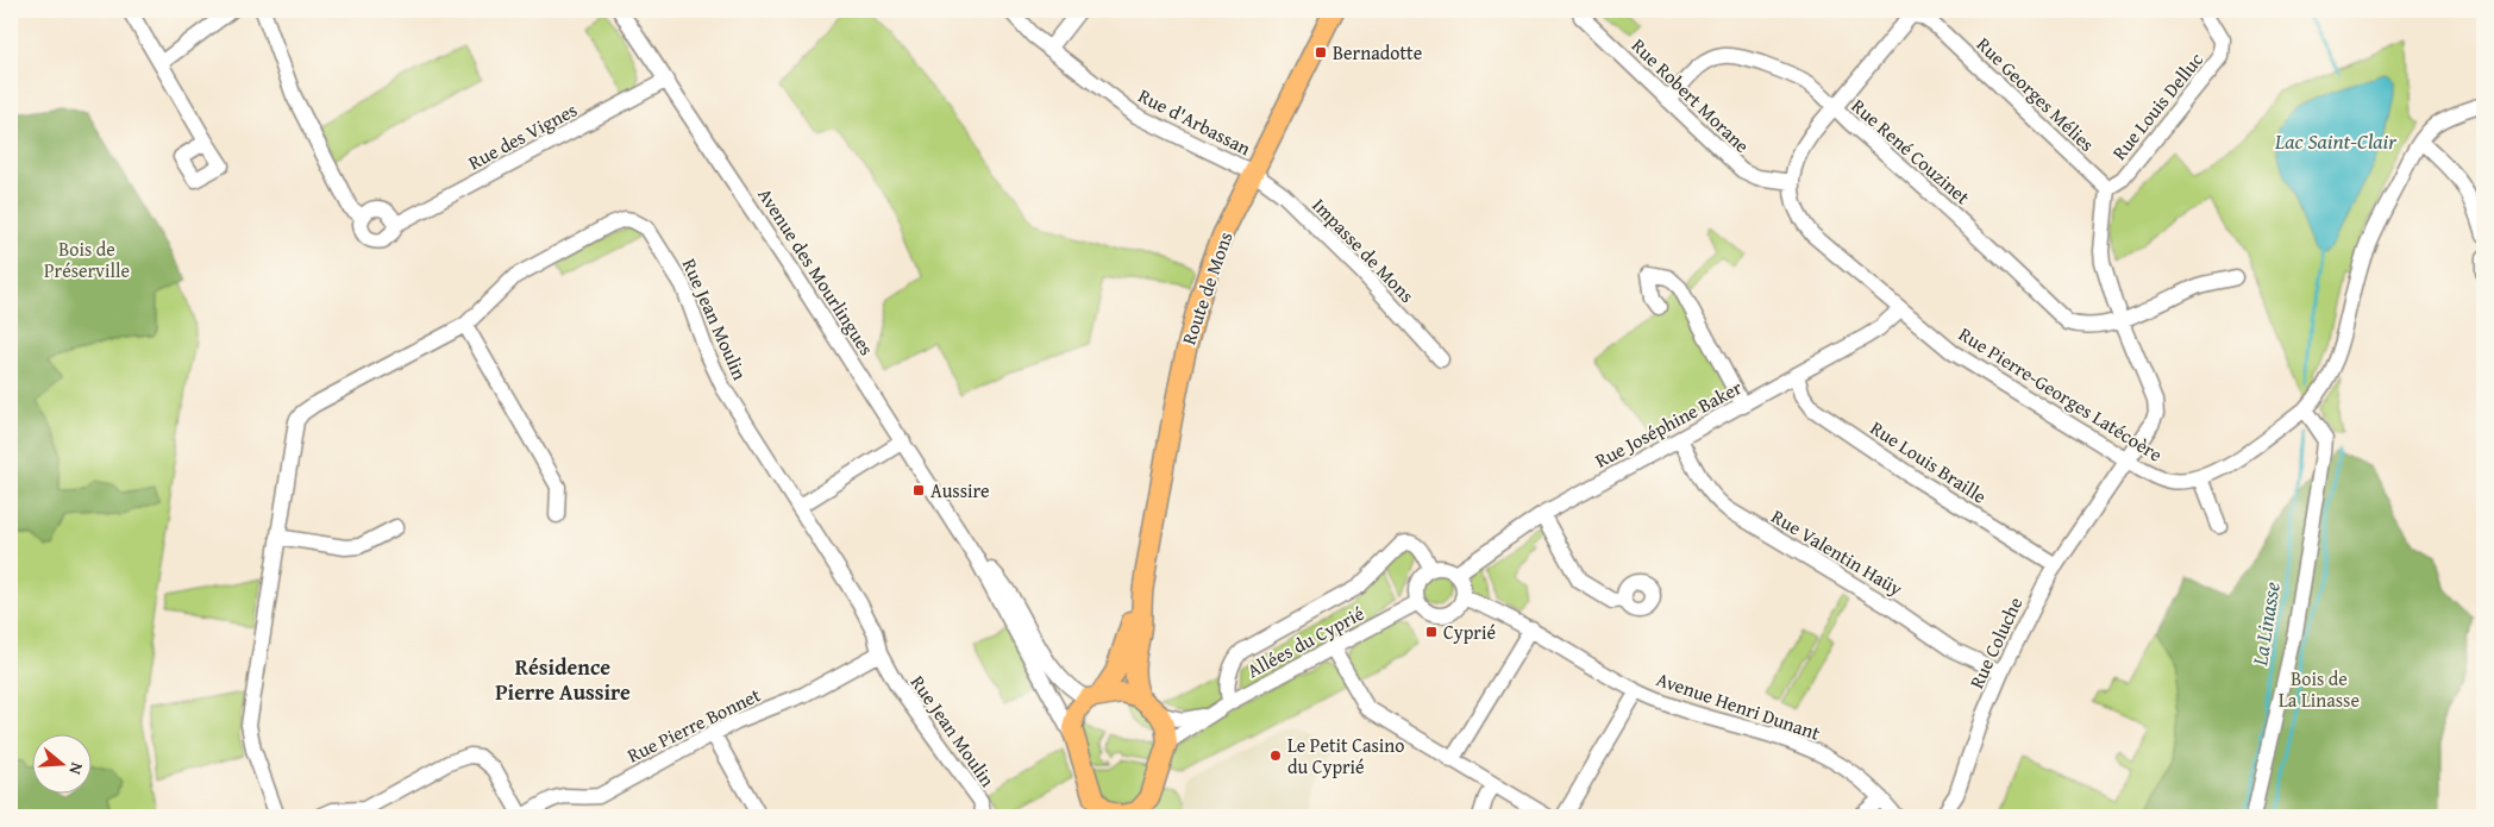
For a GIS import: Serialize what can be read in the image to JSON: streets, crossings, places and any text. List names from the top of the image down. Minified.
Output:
{"streets":{"main road":["Route de Mons"],"street":["Rue Georges Mélies","Rue Robert Morane","Rue Louis Delluc","Rue d'Arbassan","Rue des Vignes","Rue René Couzinet","Impasse de Mons","Avenue des Mourlingues","Rue Jean Moulin","Rue Pierre-Georges Latécoère","Rue Joséphine Baker","Rue Louis Braille","Rue Valentin Haüy","Allées du Cyprié","Rue Coluche","Avenue Henri Dunant","Rue Pierre Bonnet"]},"crossings":[["Rue Georges Mélies","Rue Louis Delluc"],["Rue Georges Mélies","Rue Pierre-Georges Latécoère"],["Rue Robert Morane","Rue René Couzinet"],["Rue Robert Morane","Rue Pierre-Georges Latécoère"],["Rue d'Arbassan","Impasse de Mons"],["Rue d'Arbassan","Route de Mons"],["Rue des Vignes","Avenue des Mourlingues"],["Rue René Couzinet","Rue Pierre-Georges Latécoère"],["Rue René Couzinet","Rue Coluche"],["Impasse de Mons","Route de Mons"],["Avenue des Mourlingues","Route de Mons"],["Avenue des Mourlingues","Allées du Cyprié"],["Route de Mons","Allées du Cyprié"],["Rue Jean Moulin","Rue Pierre Bonnet"],["Rue Pierre-Georges Latécoère","Rue Joséphine Baker"],["Rue Pierre-Georges Latécoère","Rue Coluche"],["Rue Joséphine Baker","Rue Louis Braille"],["Rue Joséphine Baker","Rue Valentin Haüy"],["Rue Joséphine Baker","Allées du Cyprié"],["Rue Joséphine Baker","Avenue Henri Dunant"],["Rue Louis Braille","Rue Coluche"],["Rue Valentin Haüy","Rue Coluche"],["Allées du Cyprié","Avenue Henri Dunant"]],"districts":["Résidence Pierre Aussire"],"water":["Lac Saint-Clair","La Linasse"],"parks":["Bois de Préserville","Bois de La Linasse"],"places":{"transit":["Bernadotte","Aussire","Cyprié"],"other":["Le Petit Casino du Cyprié"]},"north":"right"}
